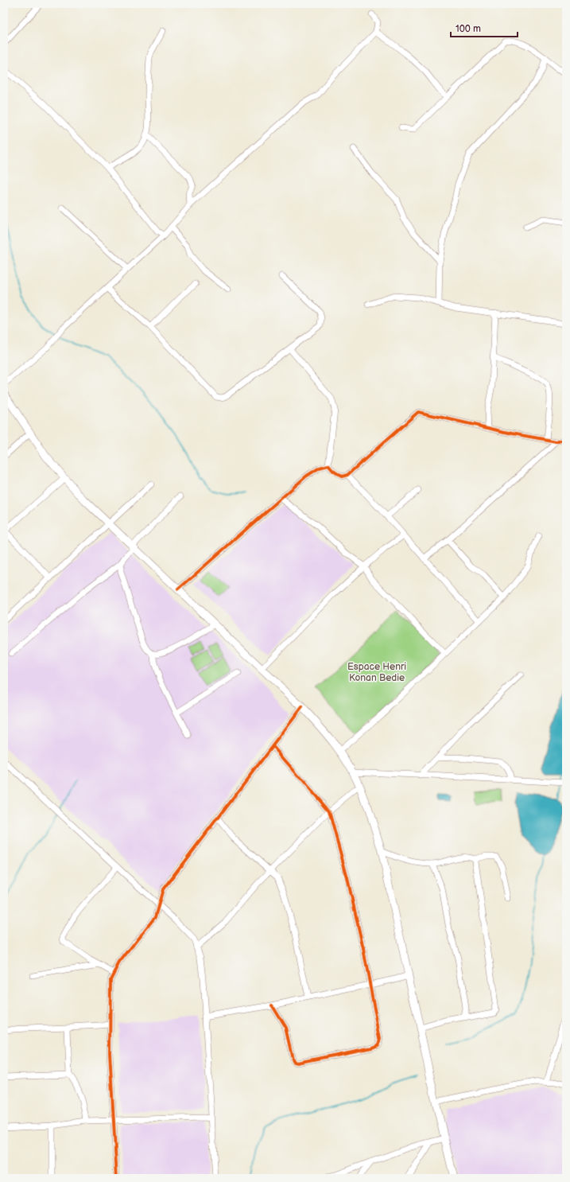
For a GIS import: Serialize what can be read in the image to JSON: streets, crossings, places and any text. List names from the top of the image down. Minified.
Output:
{"parks":["Espace Henri Konan Bedie"],"scale_bar":"100 m"}
